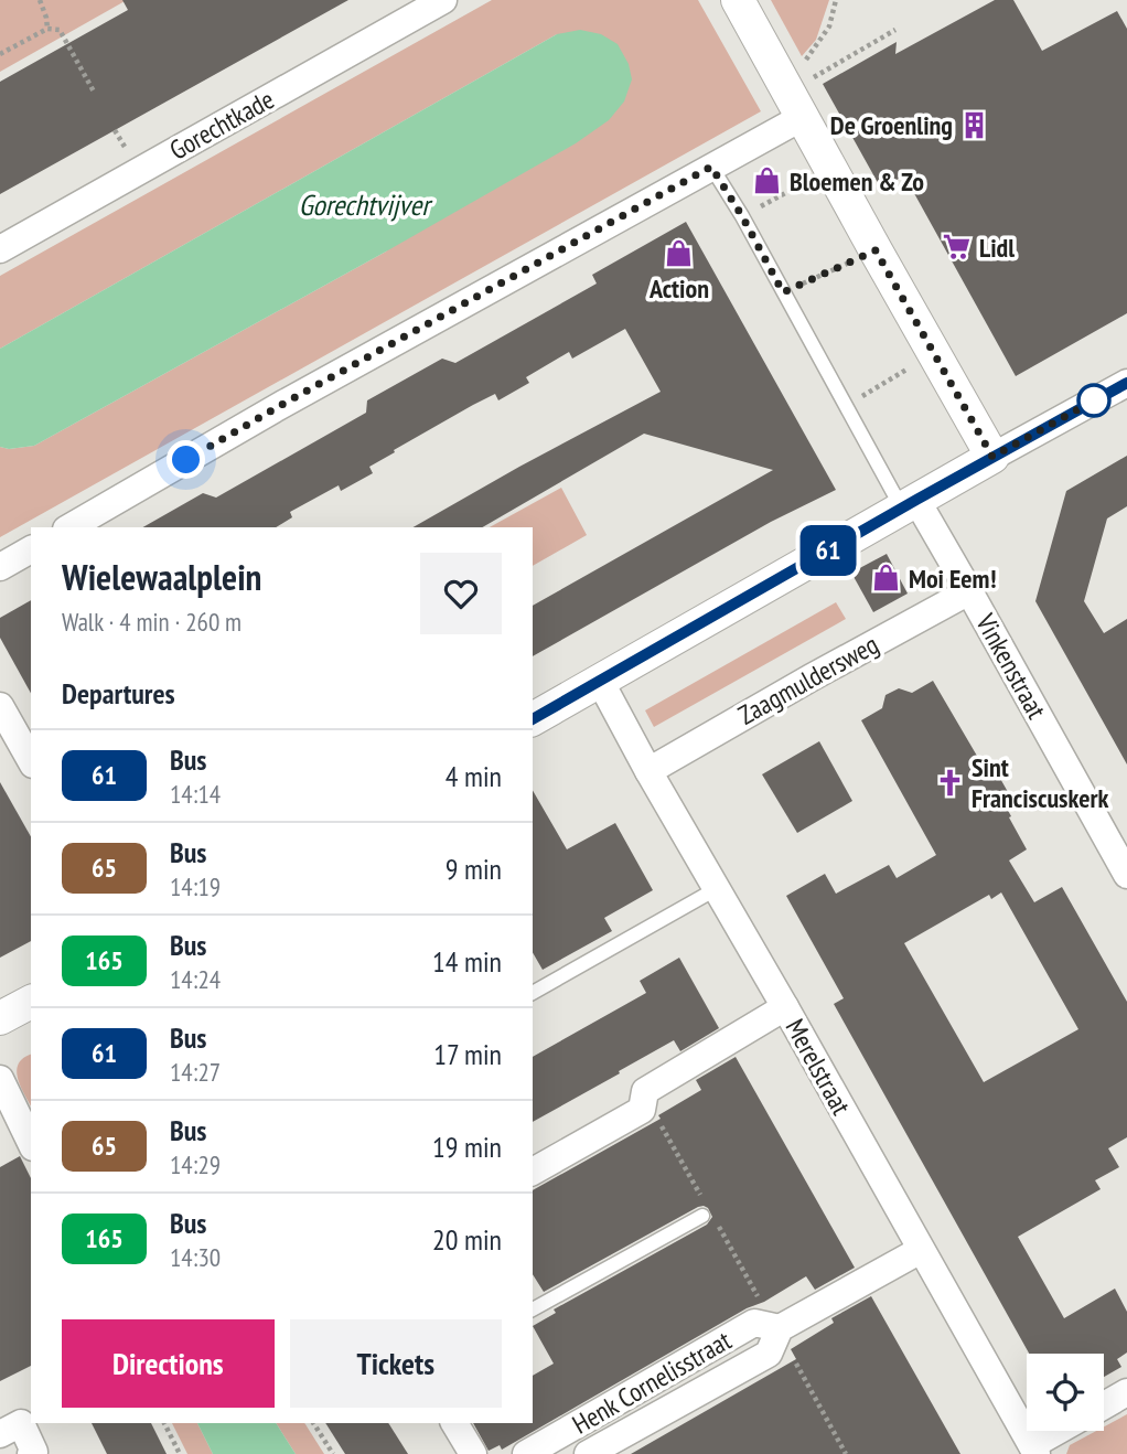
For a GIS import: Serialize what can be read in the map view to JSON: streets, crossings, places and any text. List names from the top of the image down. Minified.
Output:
{"streets":{"street":["Gorechtkade","Vinkenstraat","Zaagmuldersweg","Merelstraat","Henk Cornelisstraat"]},"crossings":[["Vinkenstraat","Zaagmuldersweg"],["Zaagmuldersweg","Merelstraat"],["Merelstraat","Henk Cornelisstraat"]],"water":["Gorechtvijver"],"places":{"building":["De Groenling"],"shop":["Bloemen & Zo","Action","Moi Eem!"],"supermarket":["Lidl"],"church":["Sint Franciscuskerk"]},"lines":["bus line 61"],"page":{"on_map":"61","heading":[["Wielewaalplein","Walk · 4 min · 260 m"],"Departures"],"list":[{"mark":"61","name":"Bus","note":"14:14","value":"4 min"},{"mark":"65","name":"Bus","note":"14:19","value":"9 min"},{"mark":"165","name":"Bus","note":"14:24","value":"14 min"},{"mark":"61","name":"Bus","note":"14:27","value":"17 min"},{"mark":"65","name":"Bus","note":"14:29","value":"19 min"},{"mark":"165","name":"Bus","note":"14:30","value":"20 min"}],"buttons":["Directions","Tickets"]}}
